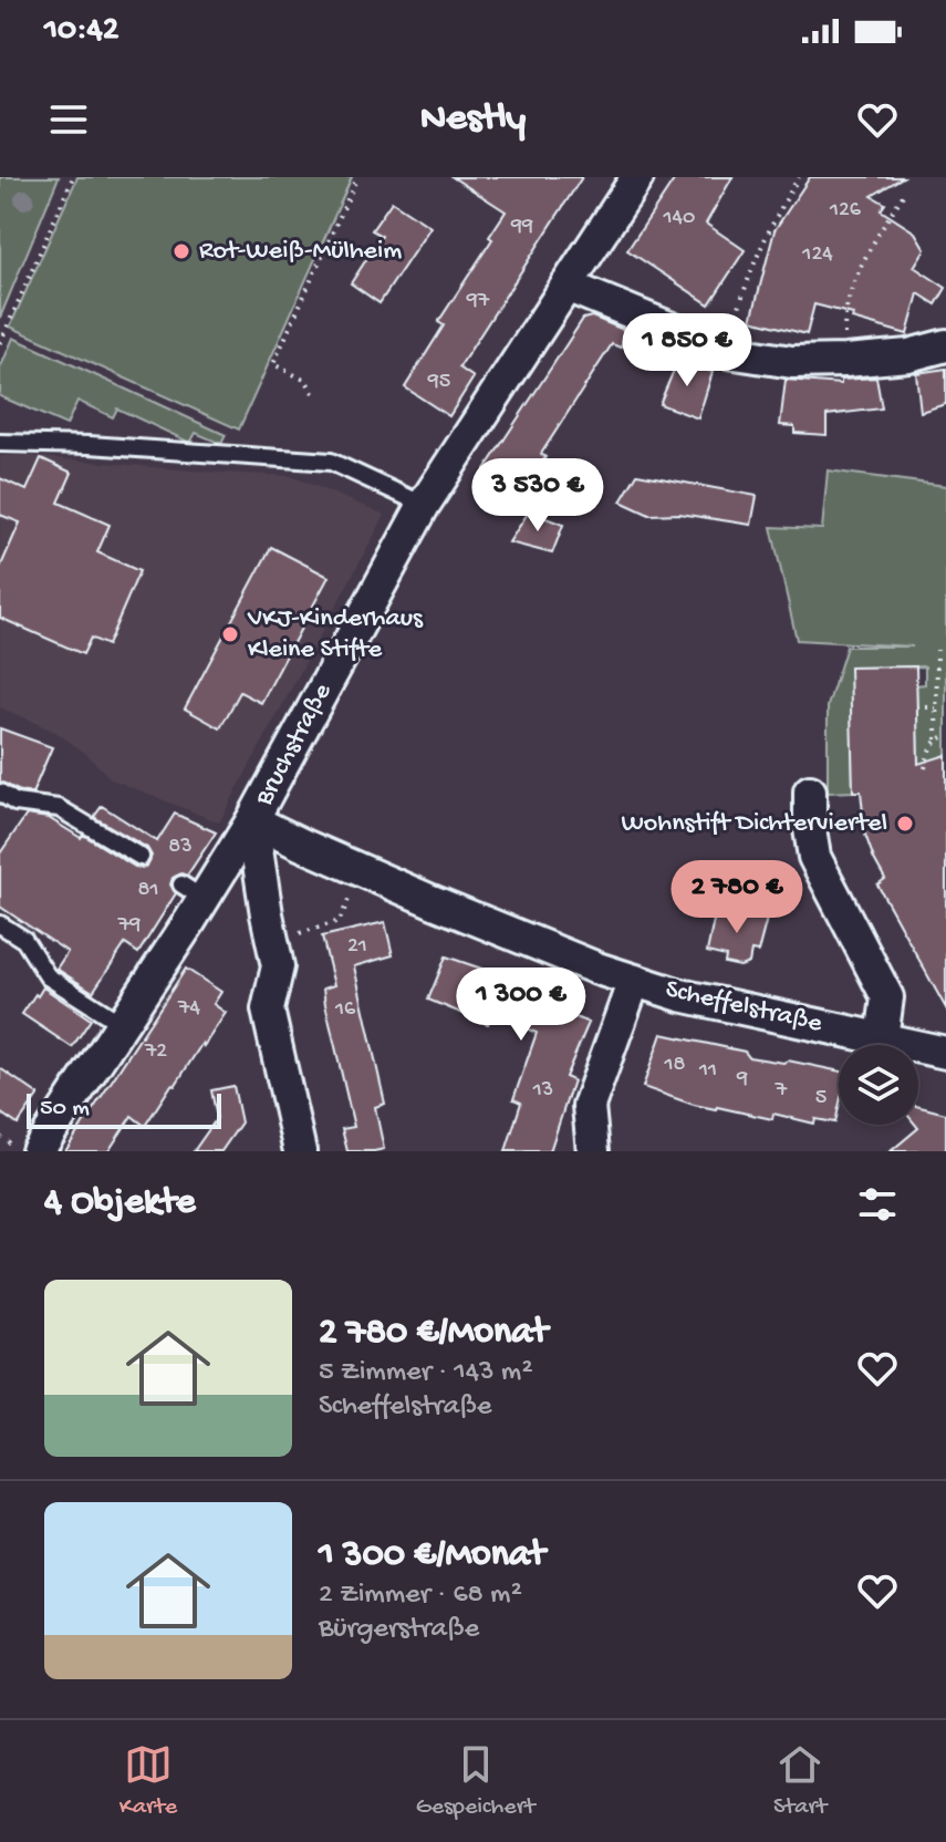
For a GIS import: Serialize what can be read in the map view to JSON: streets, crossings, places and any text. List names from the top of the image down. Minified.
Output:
{"streets":{"street":["Bruchstraße","Scheffelstraße"]},"crossings":[["Bruchstraße","Scheffelstraße"]],"places":["Rot-Weiß-Mülheim","VKJ-Kinderhaus Kleine Stifte","Wohnstift Dichterviertel"],"house_numbers":["126","140","99","124","97","95","83","81","79","21","74","16","72","18","11","9","13","7","5"],"scale_bar":"50 m","page":{"status":"10:42","header":"Nestly","price":["1 850 €","3 530 €","2 780 €","1 300 €"],"scale":"50 m","heading":"4 Objekte","list":[{"name":"2 780 €/Monat","note":"5 Zimmer · 143 m² · Scheffelstraße"},{"name":"1 300 €/Monat","note":"2 Zimmer · 68 m² · Bürgerstraße"}],"tabs":["Karte","Gespeichert","Start"]}}
